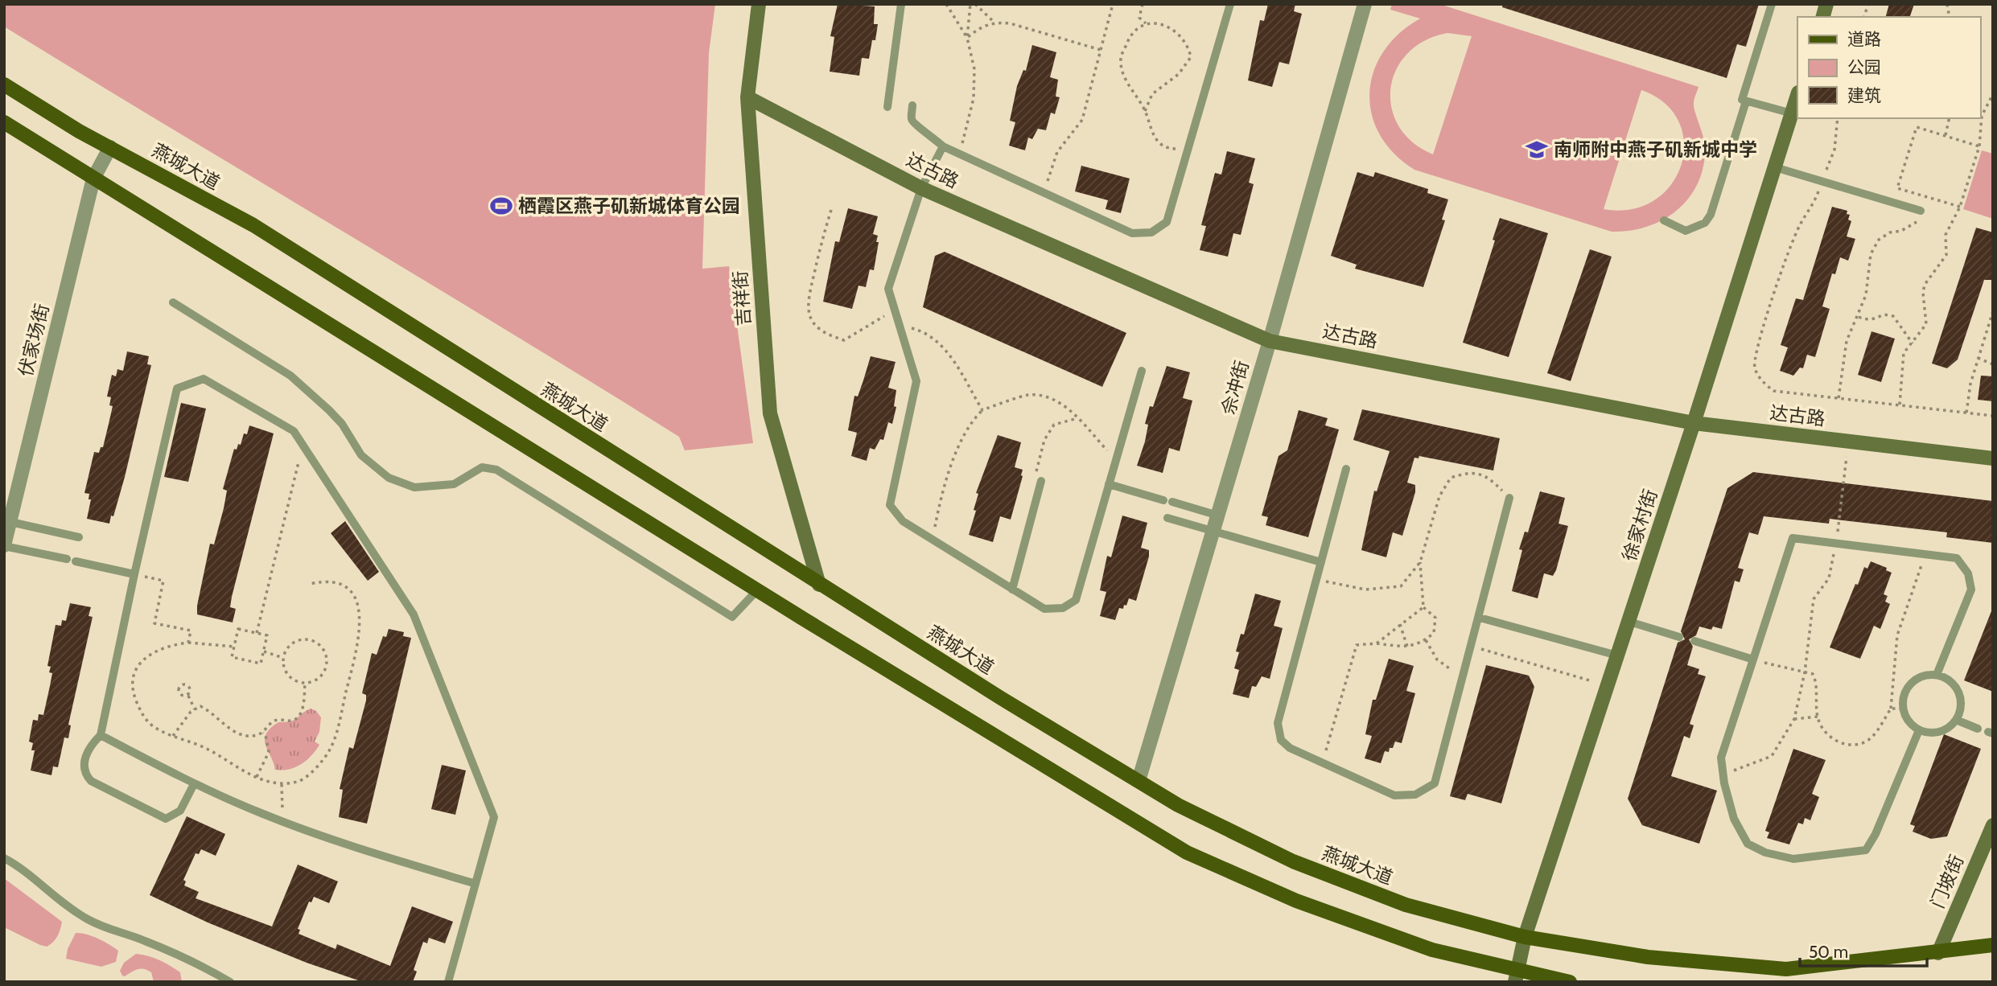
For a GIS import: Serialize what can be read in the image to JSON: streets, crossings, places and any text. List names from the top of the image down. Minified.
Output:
{"streets":{"main road":["燕城大道"],"street":["达古路","吉祥街","伏家场街","佘冲街","徐家村街","门坡街"]},"crossings":[["燕城大道","吉祥街"],["燕城大道","伏家场街"],["燕城大道","佘冲街"],["燕城大道","徐家村街"],["燕城大道","门坡街"],["达古路","吉祥街"],["达古路","佘冲街"],["达古路","徐家村街"]],"places":{"school or university":["南师附中燕子矶新城中学"],"sports":["栖霞区燕子矶新城体育公园"]},"legend":["道路","公园","建筑"],"scale_bar":"50 m"}
